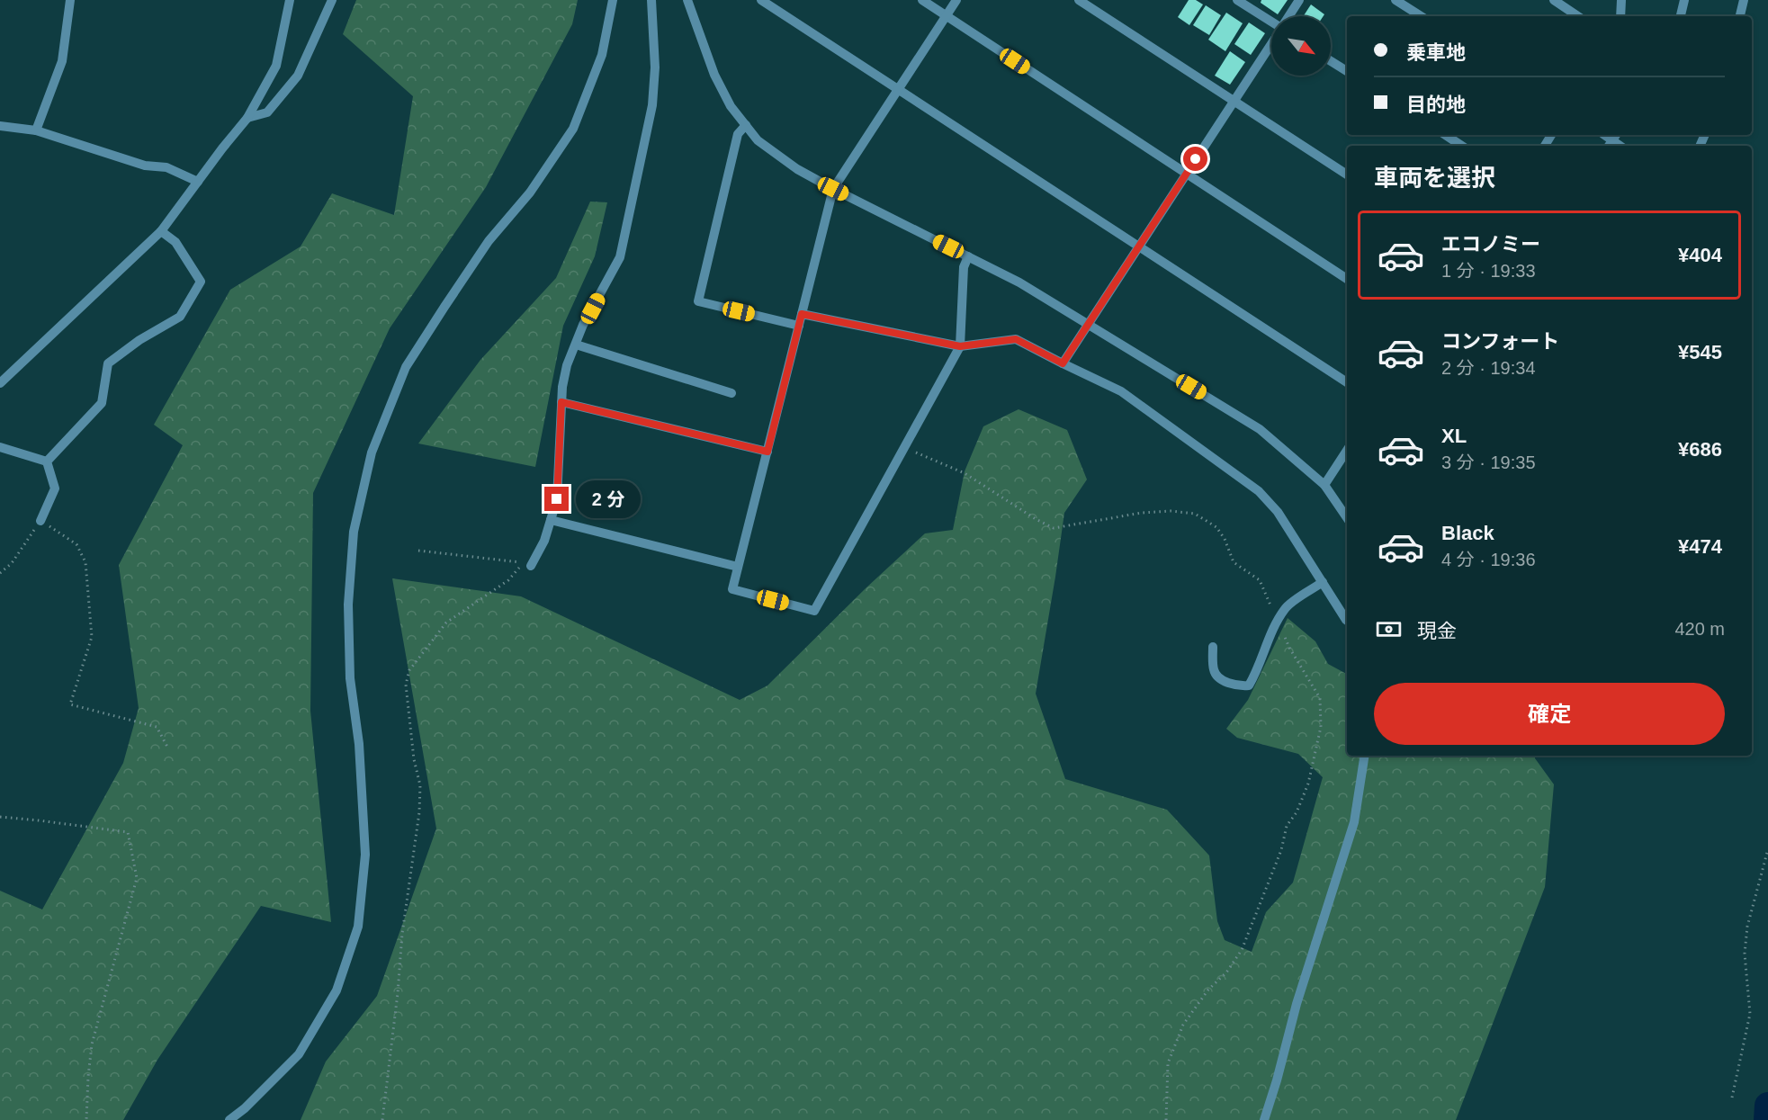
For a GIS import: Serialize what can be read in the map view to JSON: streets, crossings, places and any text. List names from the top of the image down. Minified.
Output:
{"north":"bottom right","page":{"banner":["乗車地","目的地"],"heading":"車両を選択","list":[{"name":"エコノミー","note":"1 分 · 19:33","value":"¥404"},{"name":"コンフォート","note":"2 分 · 19:34","value":"¥545"},{"name":"XL","note":"3 分 · 19:35","value":"¥686"},{"name":"Black","note":"4 分 · 19:36","value":"¥474"}],"bubble":"2 分","pay":["現金","420 m"],"buttons":"確定"}}
